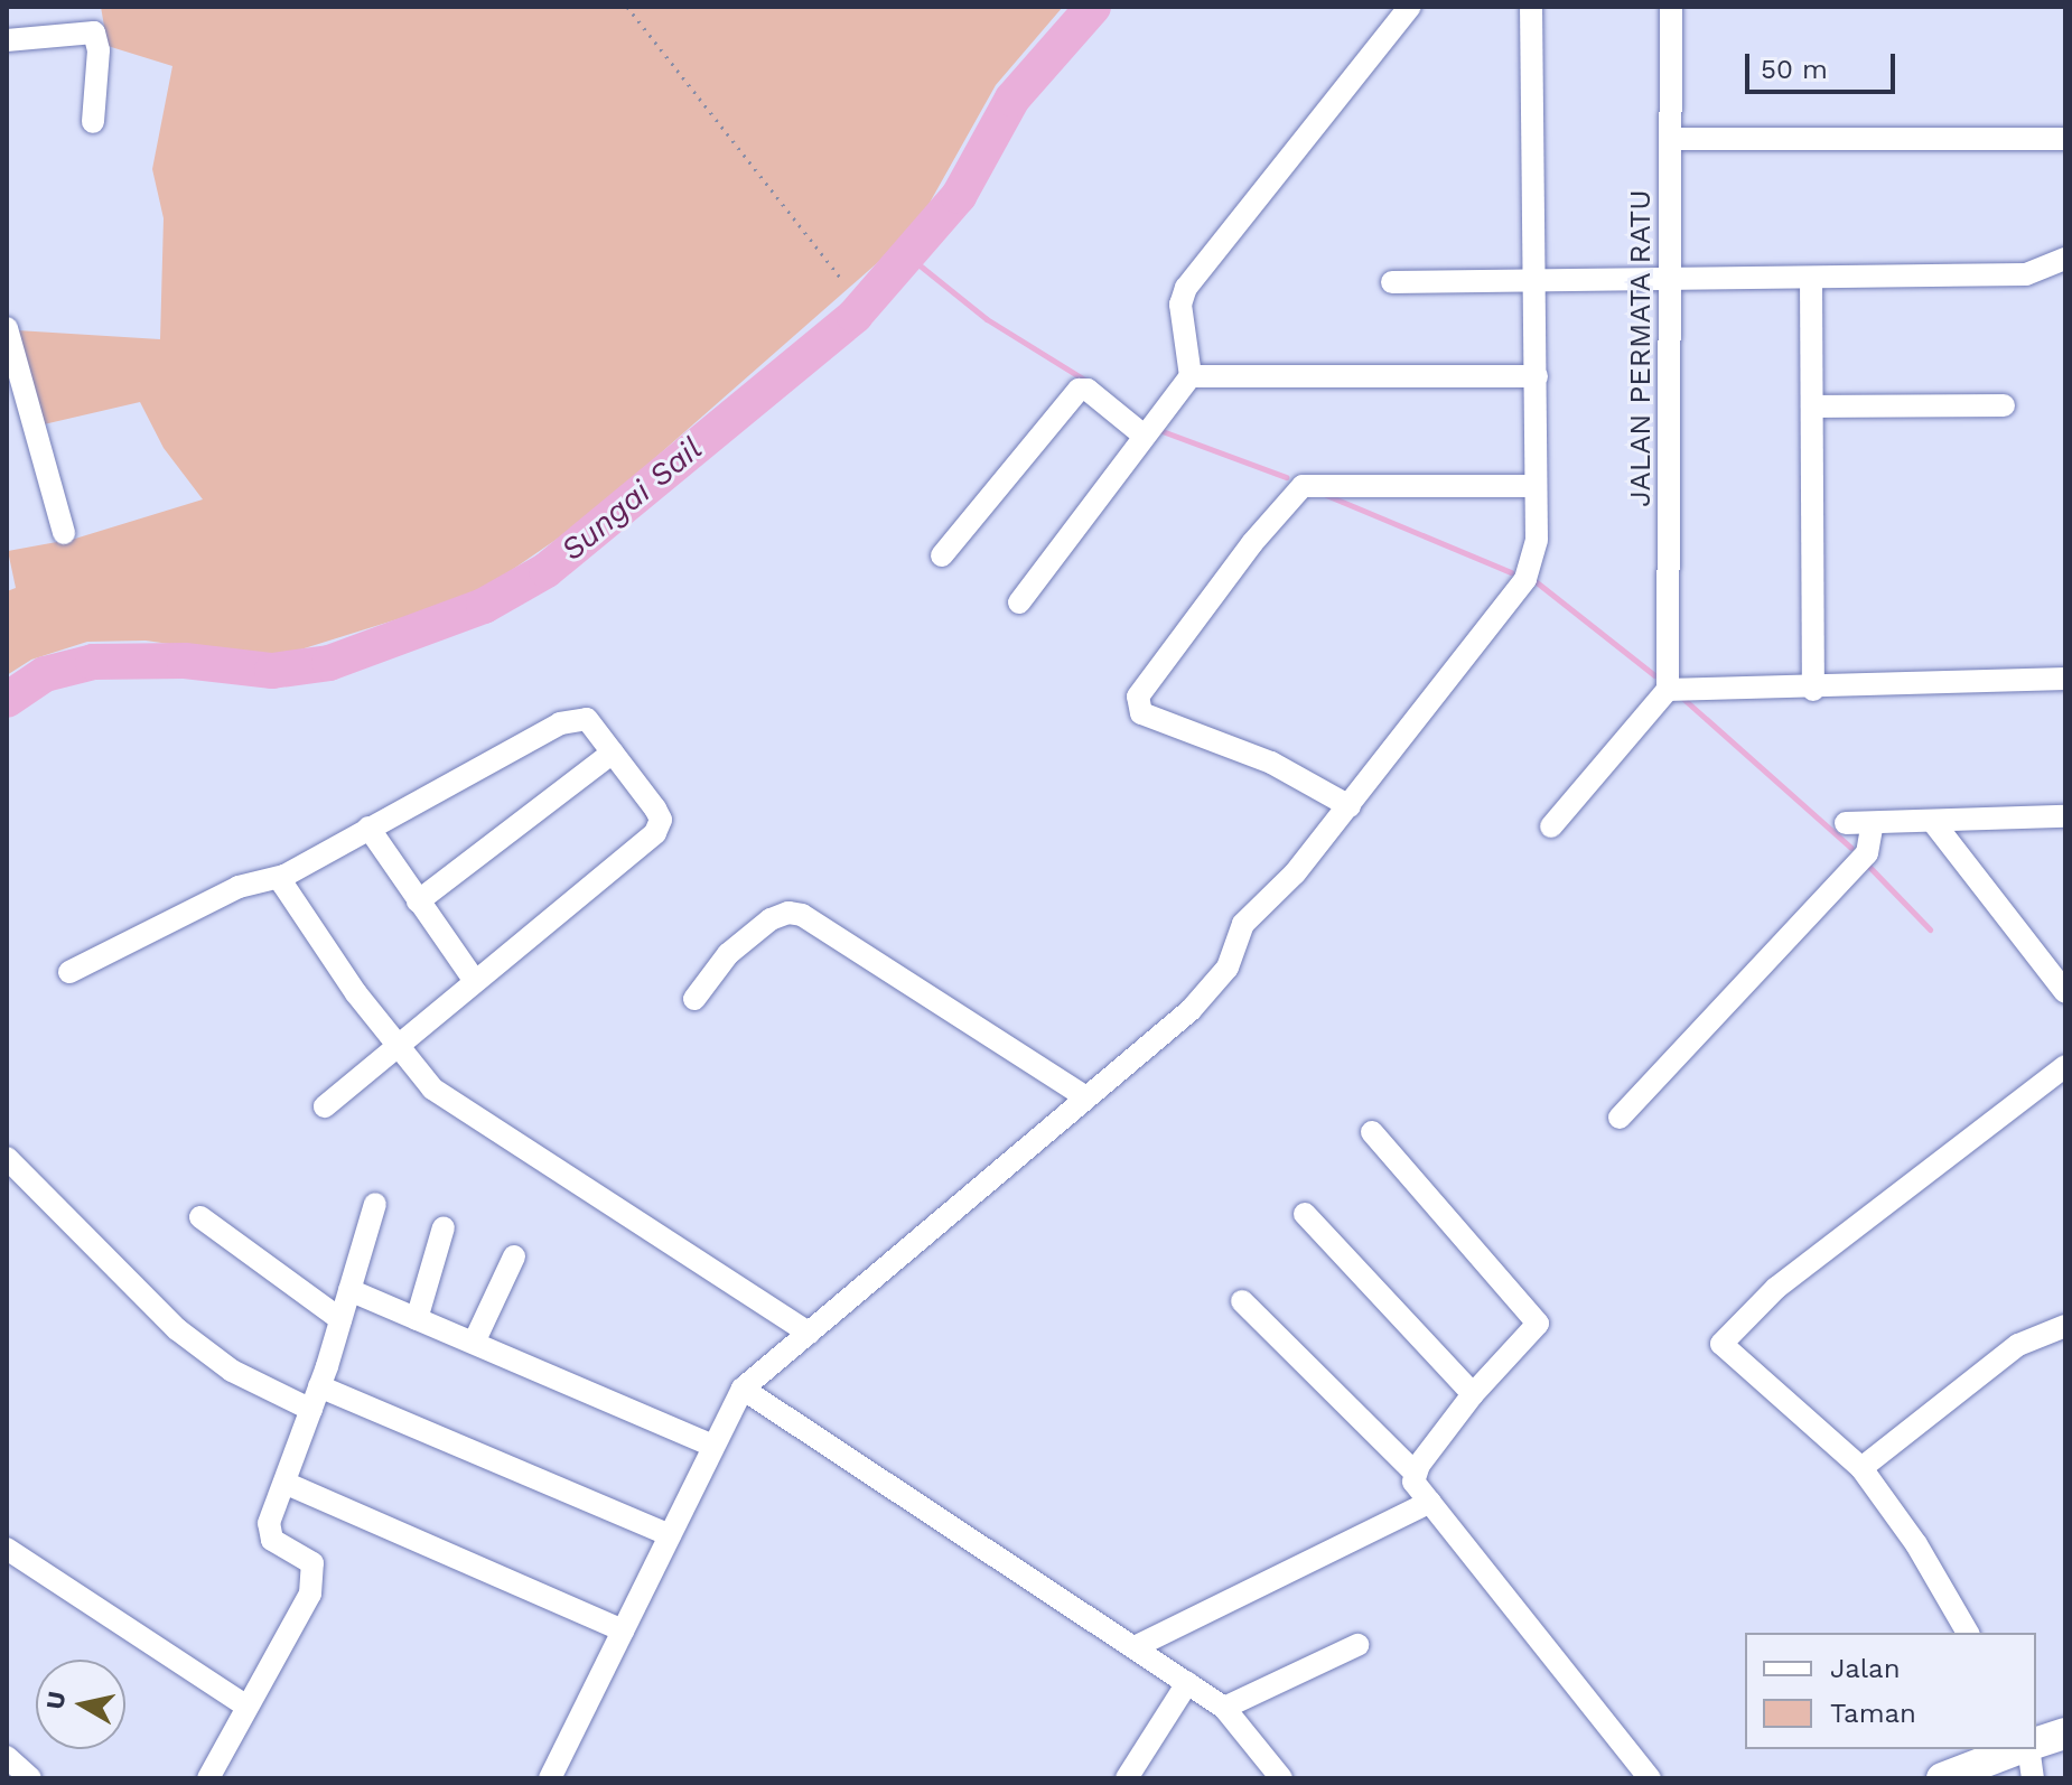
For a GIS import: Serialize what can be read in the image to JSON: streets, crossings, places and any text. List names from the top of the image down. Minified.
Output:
{"streets":{"street":["JALAN PERMATA RATU"]},"water":["Sungai Sail"],"legend":["Jalan","Taman"],"scale_bar":"50 m","north":"left"}
